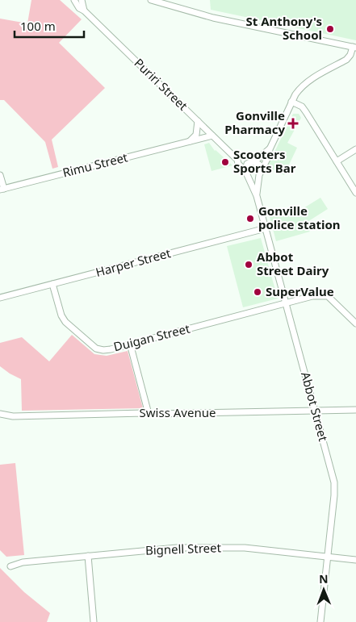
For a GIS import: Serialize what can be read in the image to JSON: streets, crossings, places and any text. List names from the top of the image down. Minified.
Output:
{"streets":{"street":["Puriri Street","Rimu Street","Harper Street","Duigan Street","Abbot Street","Swiss Avenue","Bignell Street"]},"crossings":[["Puriri Street","Rimu Street"],["Puriri Street","Abbot Street"],["Harper Street","Duigan Street"],["Harper Street","Abbot Street"],["Duigan Street","Abbot Street"],["Abbot Street","Swiss Avenue"],["Abbot Street","Bignell Street"]],"places":{"other":["St Anthony's School","Scooters Sports Bar","Gonville police station","Abbot Street Dairy","SuperValue"],"health":["Gonville Pharmacy"]},"scale_bar":"100 m","north":"top"}
